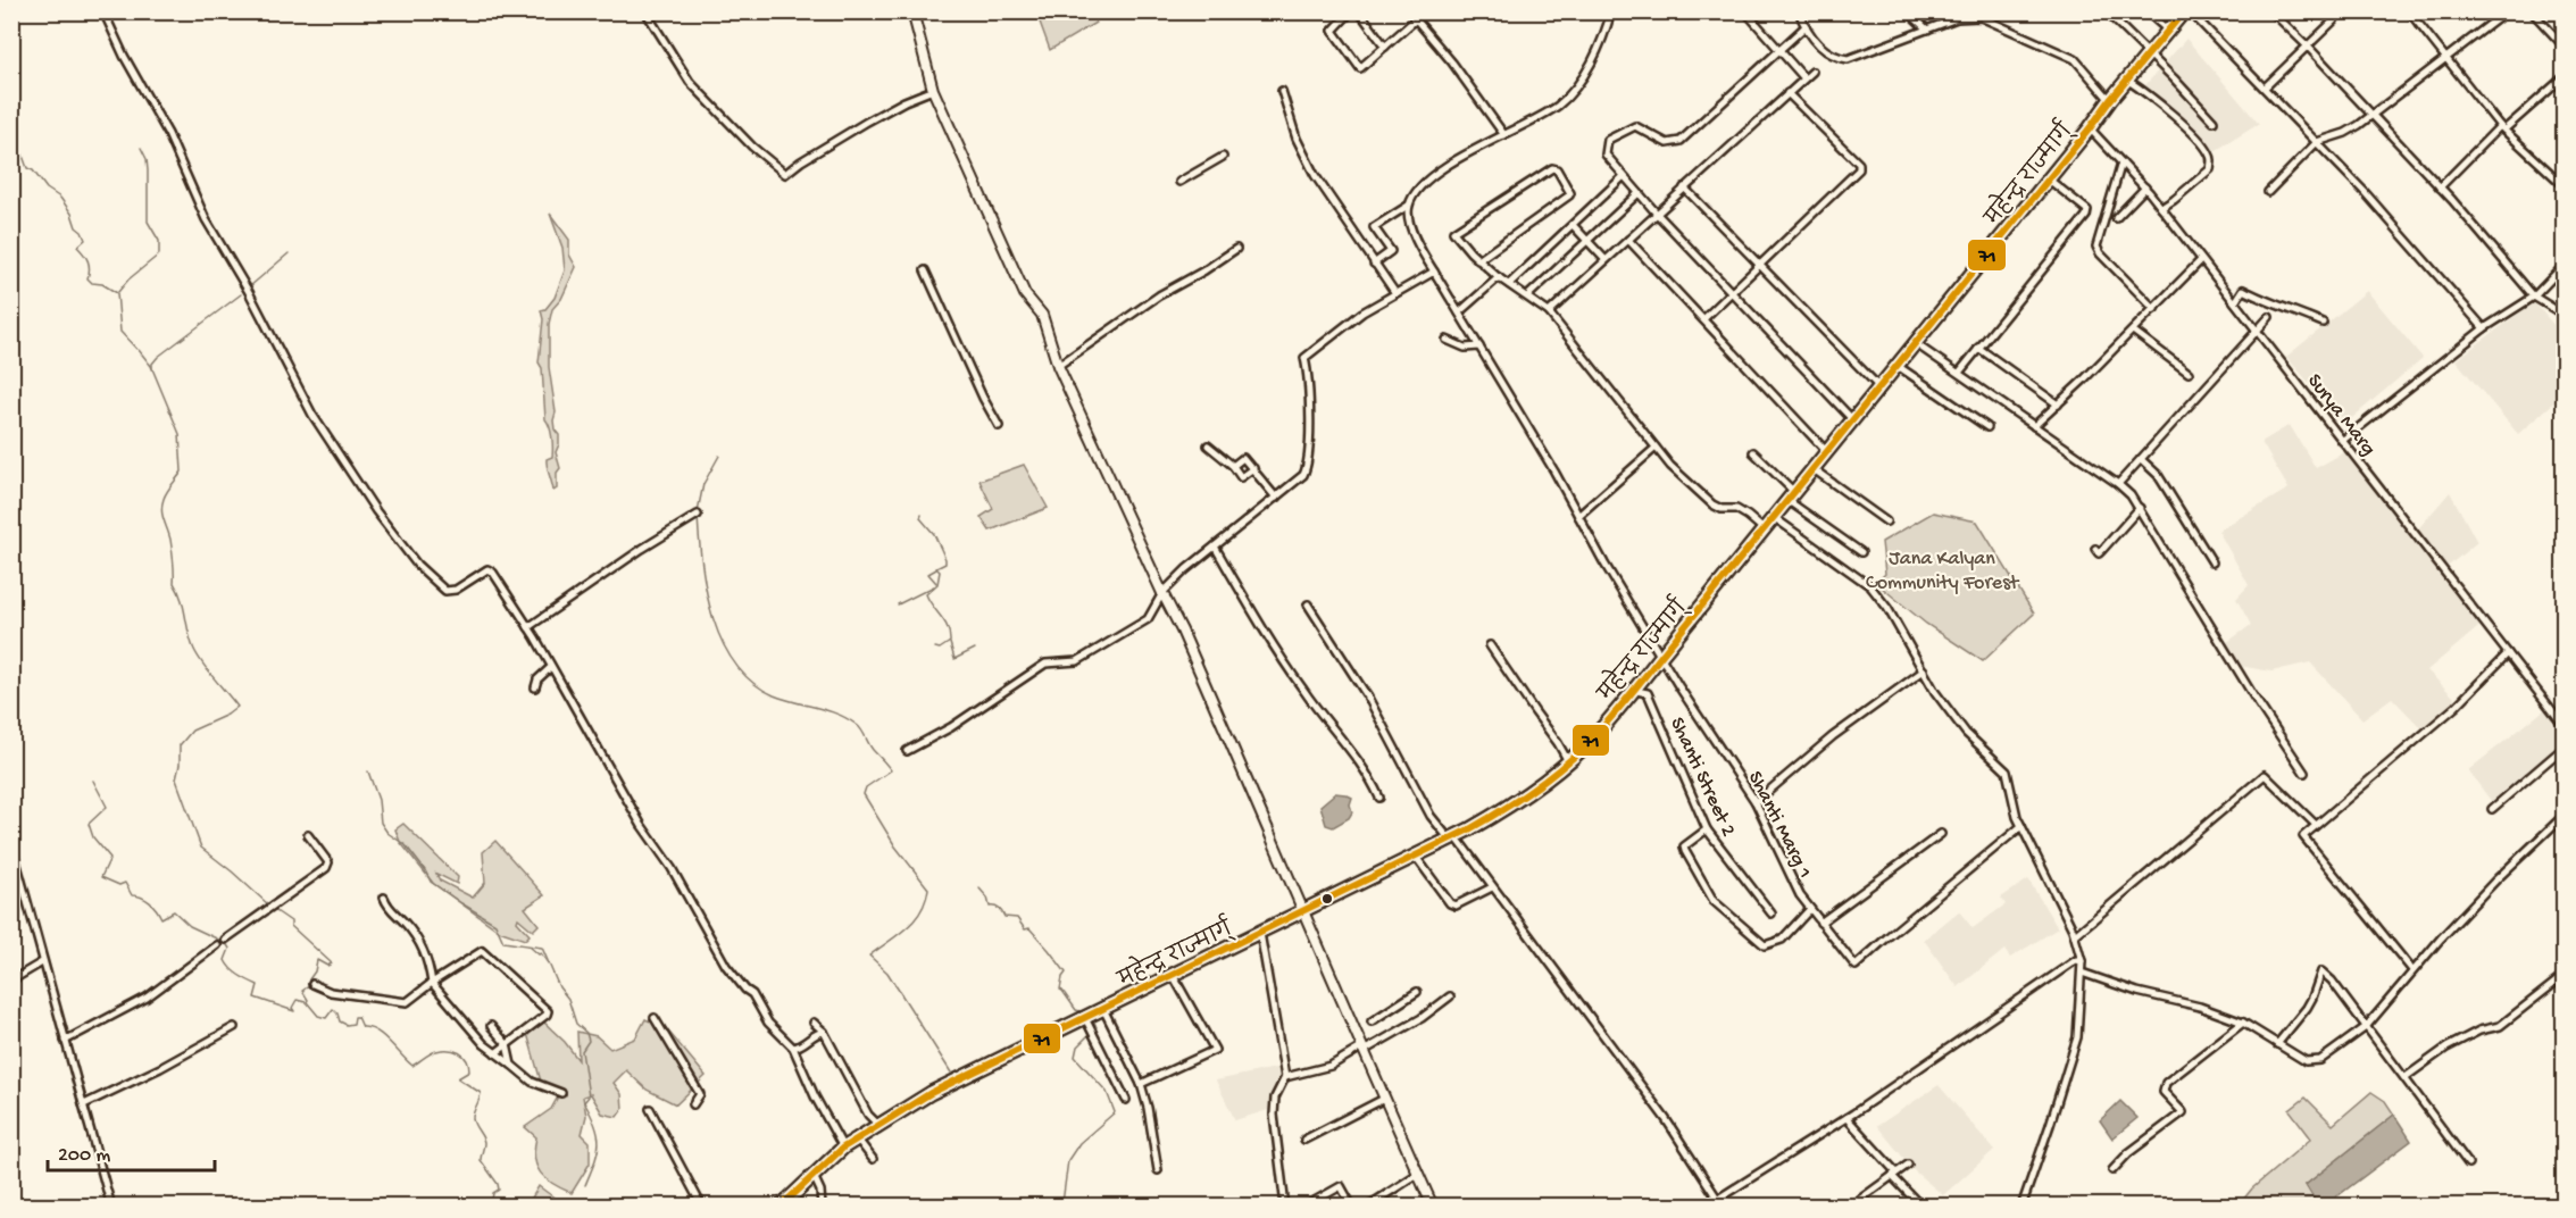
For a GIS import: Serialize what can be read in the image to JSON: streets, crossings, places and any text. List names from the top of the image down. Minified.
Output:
{"streets":{"highway":["महेन्द्र राज्मार्ग्"],"street":["Surya Marg","Shanti Street 2","Shanti Marg 1"]},"crossings":[["महेन्द्र राज्मार्ग्","Surya Marg"],["महेन्द्र राज्मार्ग्","Shanti Street 2"],["महेन्द्र राज्मार्ग्","Shanti Marg 1"]],"parks":["Jana Kalyan Community Forest"],"lines":["transit line 71"],"scale_bar":"200 m"}
